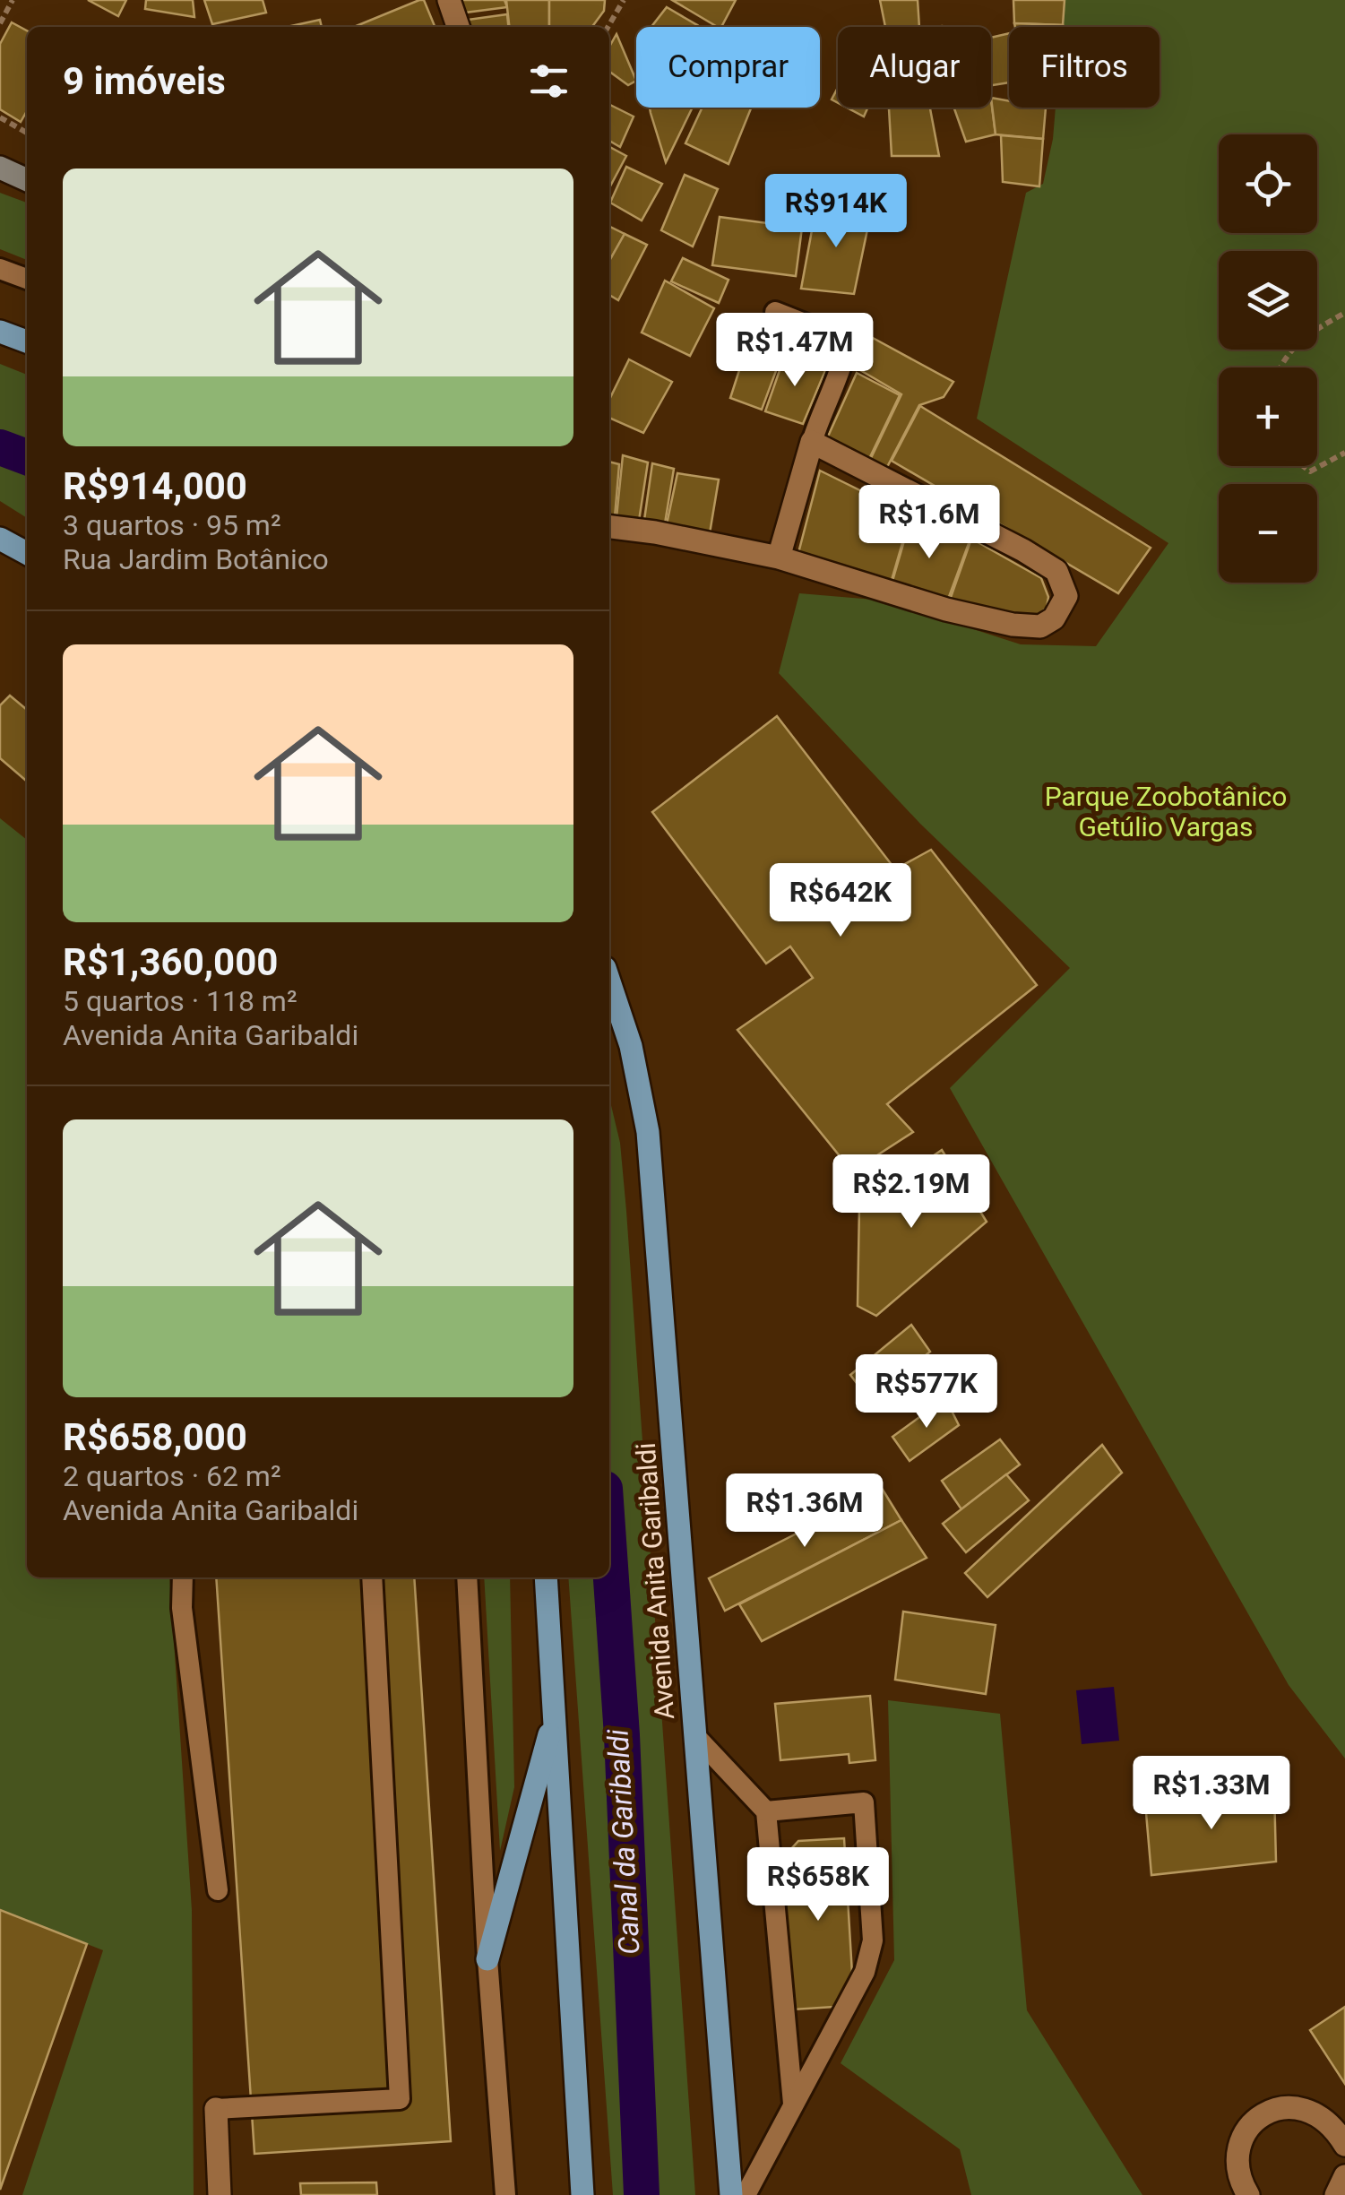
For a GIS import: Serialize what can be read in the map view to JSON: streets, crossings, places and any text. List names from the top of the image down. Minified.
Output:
{"streets":{"main road":["Avenida Anita Garibaldi"]},"water":["Canal da Garibaldi"],"parks":["Parque Zoobotânico Getúlio Vargas"],"page":{"chip":["Comprar","Alugar","Filtros"],"heading":"9 imóveis","map_buttons":["+","−"],"list":[{"name":"R$914,000","note":"3 quartos · 95 m² · Rua Jardim Botânico"},{"name":"R$1,360,000","note":"5 quartos · 118 m² · Avenida Anita Garibaldi"},{"name":"R$658,000","note":"2 quartos · 62 m² · Avenida Anita Garibaldi"}],"price":["R$914K","R$1.47M","R$1.6M","R$642K","R$2.19M","R$577K","R$1.36M","R$1.33M","R$658K"]}}
